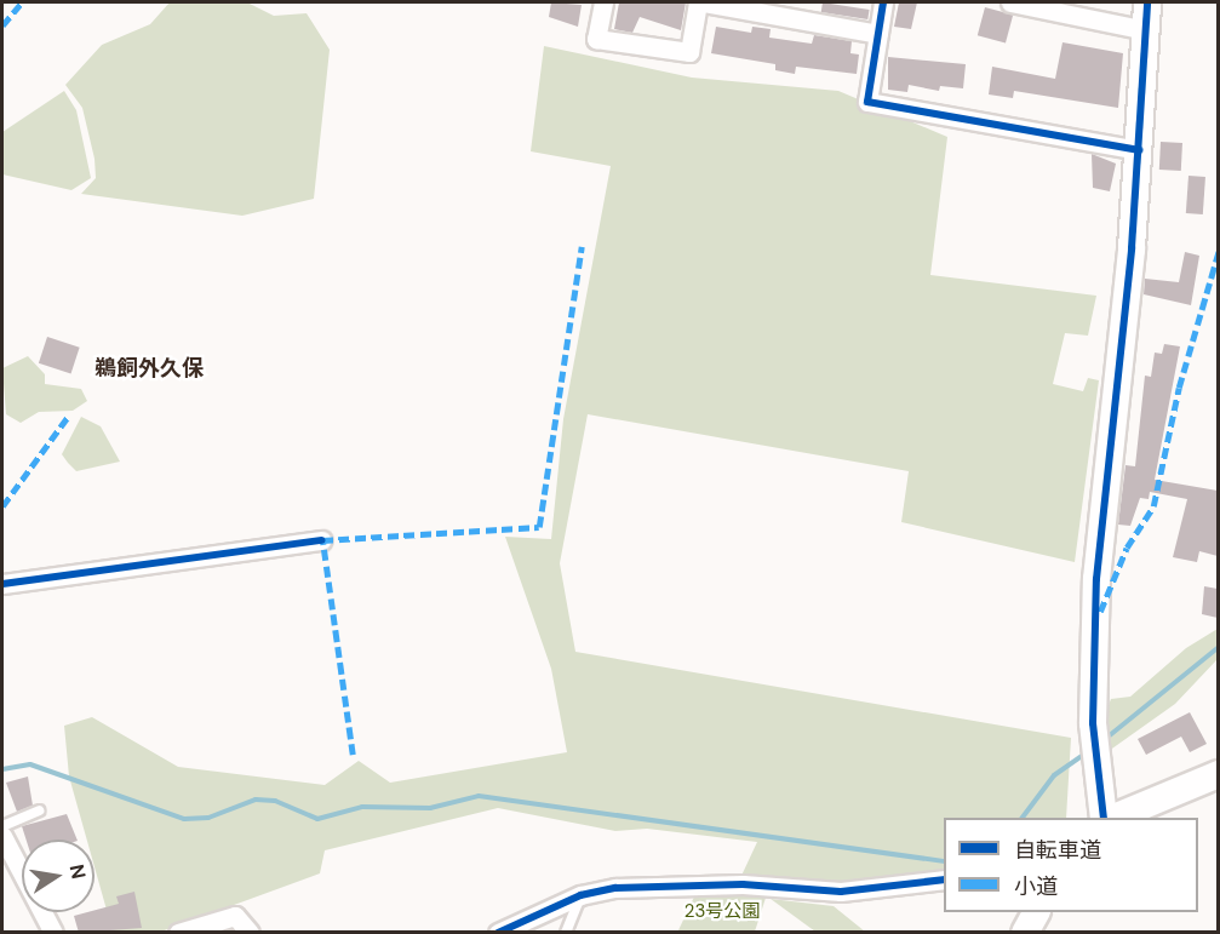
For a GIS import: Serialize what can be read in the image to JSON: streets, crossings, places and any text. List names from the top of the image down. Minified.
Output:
{"districts":["鵜飼外久保"],"parks":["23号公園"],"legend":["自転車道","小道"],"north":"right"}
